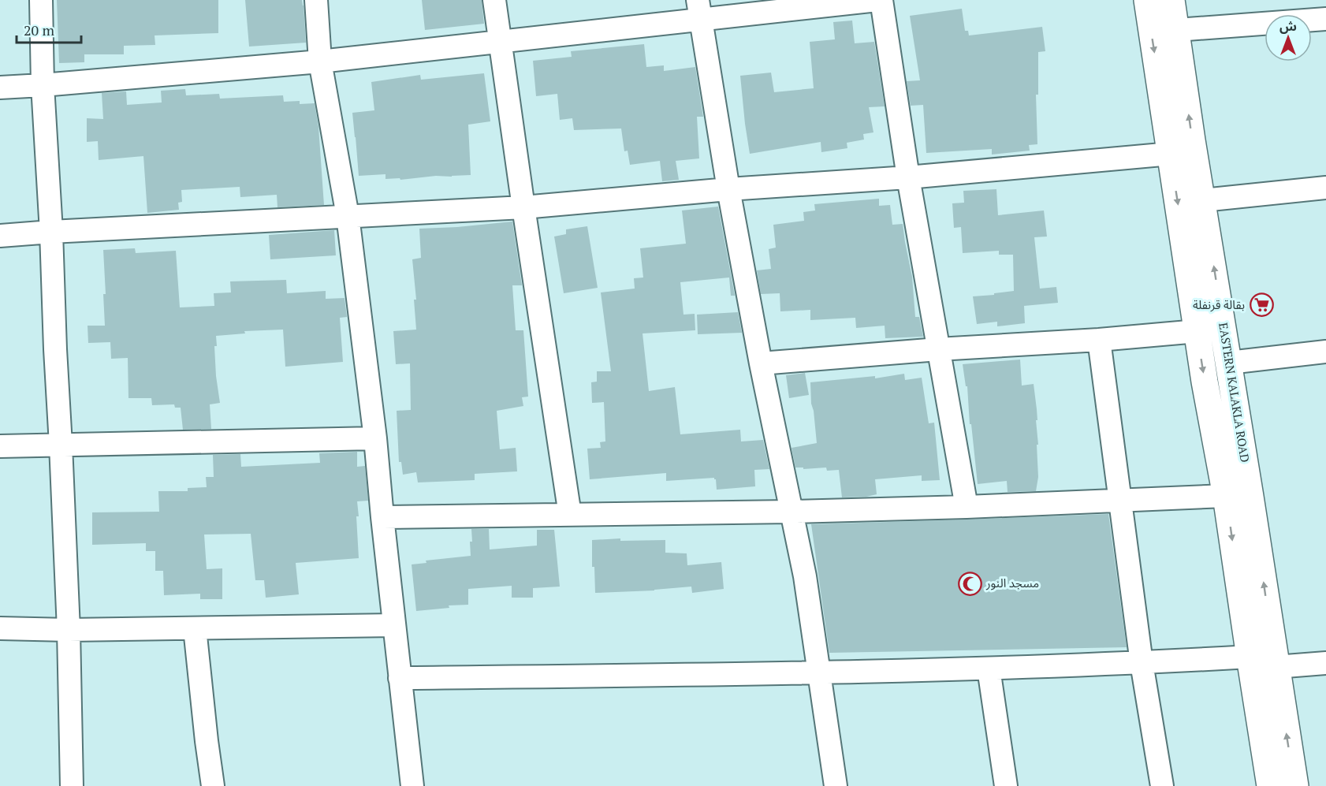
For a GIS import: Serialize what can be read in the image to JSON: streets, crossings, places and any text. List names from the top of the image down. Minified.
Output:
{"streets":{"street":["EASTERN KALAKLA ROAD"]},"places":{"supermarket":["بقالة قرنفلة"],"mosque":["مسجد النور"]},"scale_bar":"20 m","north":"top"}
